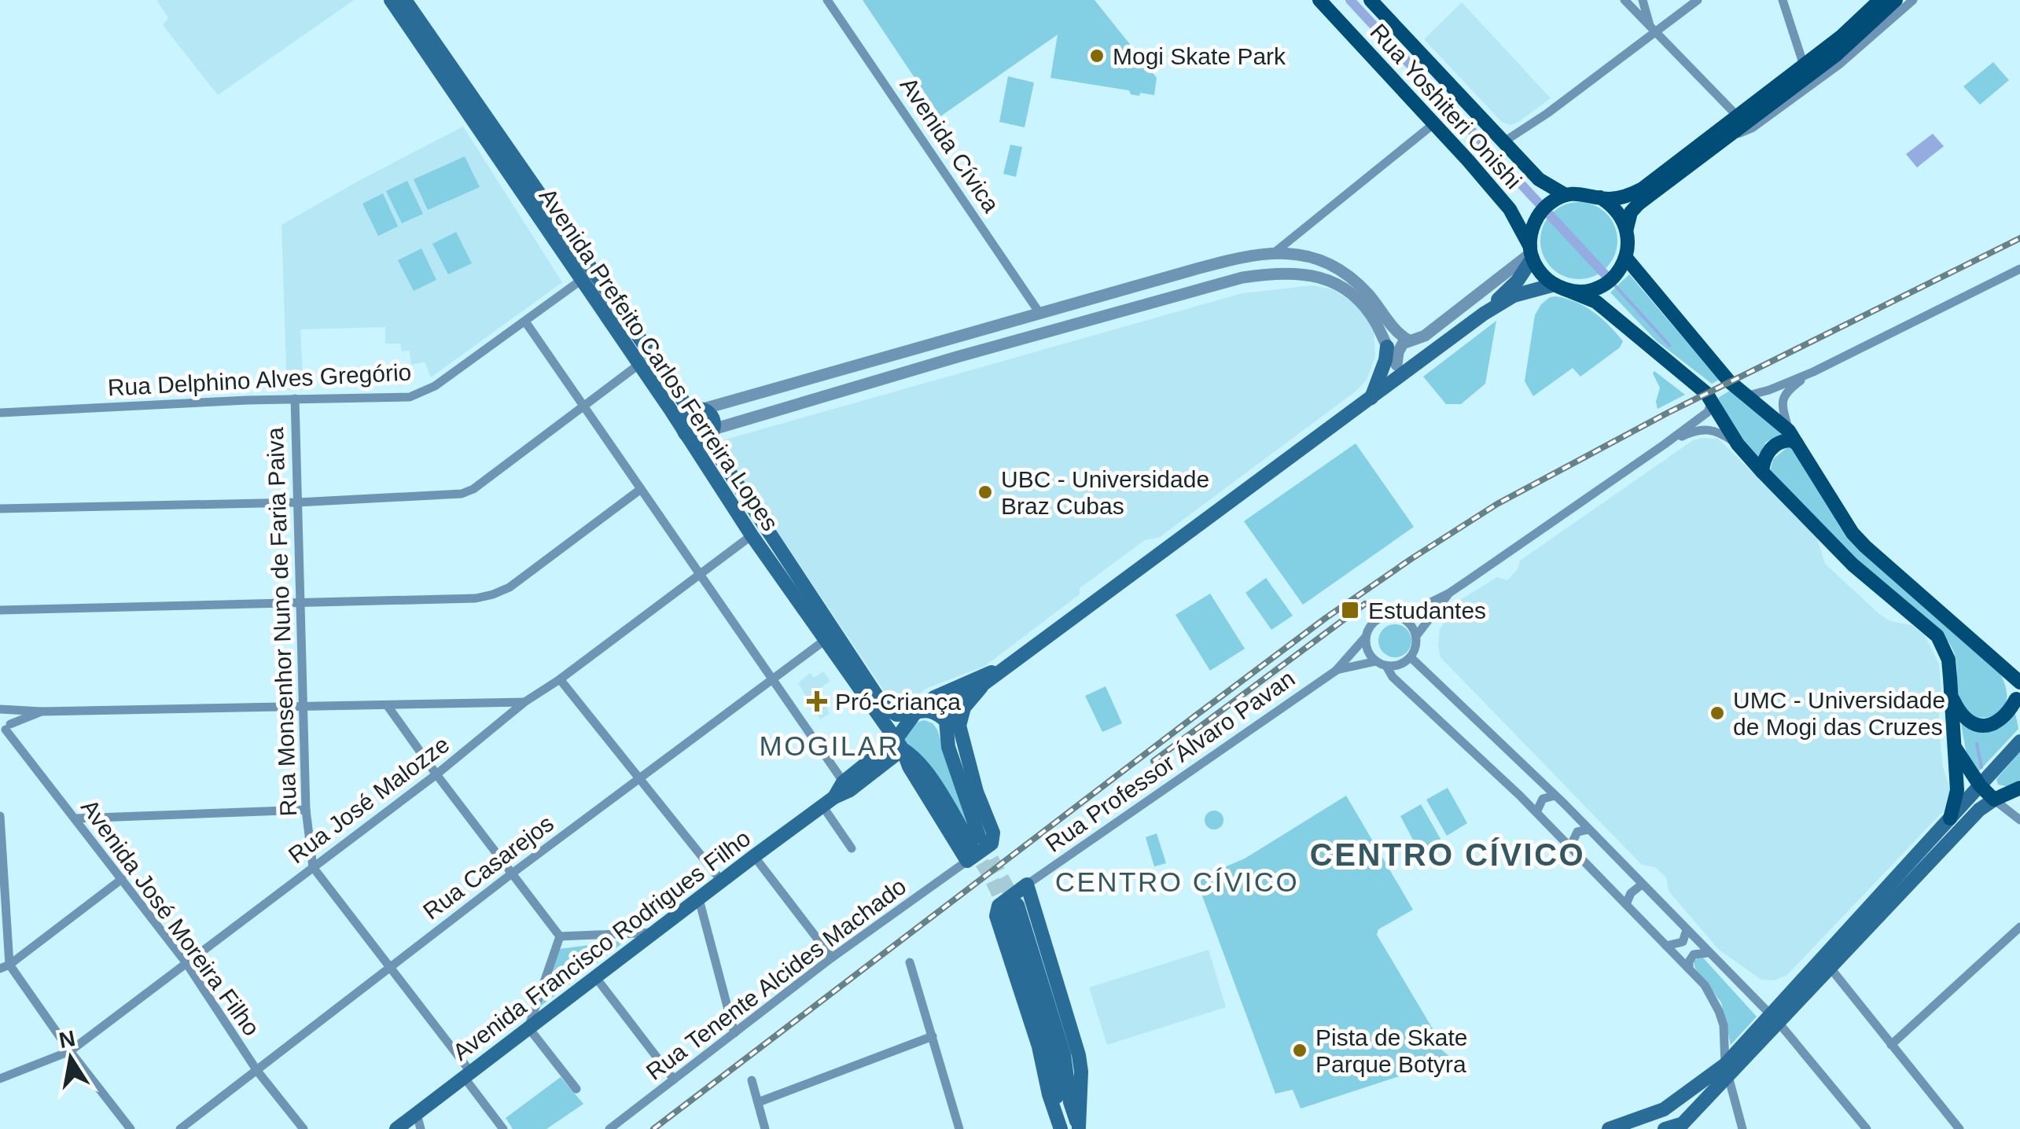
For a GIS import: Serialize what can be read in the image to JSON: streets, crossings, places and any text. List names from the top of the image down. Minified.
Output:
{"streets":{"main road":["Rua Yoshiteri Onishi","Avenida Prefeito Carlos Ferreira Lopes","Avenida Francisco Rodrigues Filho"],"street":["Avenida Cívica","Rua Delphino Alves Gregório","Rua Monsenhor Nuno de Faria Paiva","Rua Professor Álvaro Pavan","Rua José Malozze","Rua Casarejos","Avenida José Moreira Filho","Rua Tenente Alcides Machado"]},"crossings":[["Rua Yoshiteri Onishi","Avenida Francisco Rodrigues Filho"],["Avenida Prefeito Carlos Ferreira Lopes","Rua Delphino Alves Gregório"],["Avenida Prefeito Carlos Ferreira Lopes","Rua José Malozze"],["Avenida Prefeito Carlos Ferreira Lopes","Rua Casarejos"],["Avenida Prefeito Carlos Ferreira Lopes","Avenida Francisco Rodrigues Filho"],["Rua Delphino Alves Gregório","Rua Monsenhor Nuno de Faria Paiva"],["Rua Monsenhor Nuno de Faria Paiva","Rua José Malozze"],["Rua José Malozze","Avenida José Moreira Filho"],["Rua Casarejos","Avenida José Moreira Filho"]],"districts":["MOGILAR","CENTRO CÍVICO","CENTRO CÍVICO"],"places":{"other":["Mogi Skate Park","UBC - Universidade Braz Cubas","UMC - Universidade de Mogi das Cruzes","Pista de Skate Parque Botyra"],"transit":["Estudantes"],"health":["Pró-Criança"]},"north":"top"}
